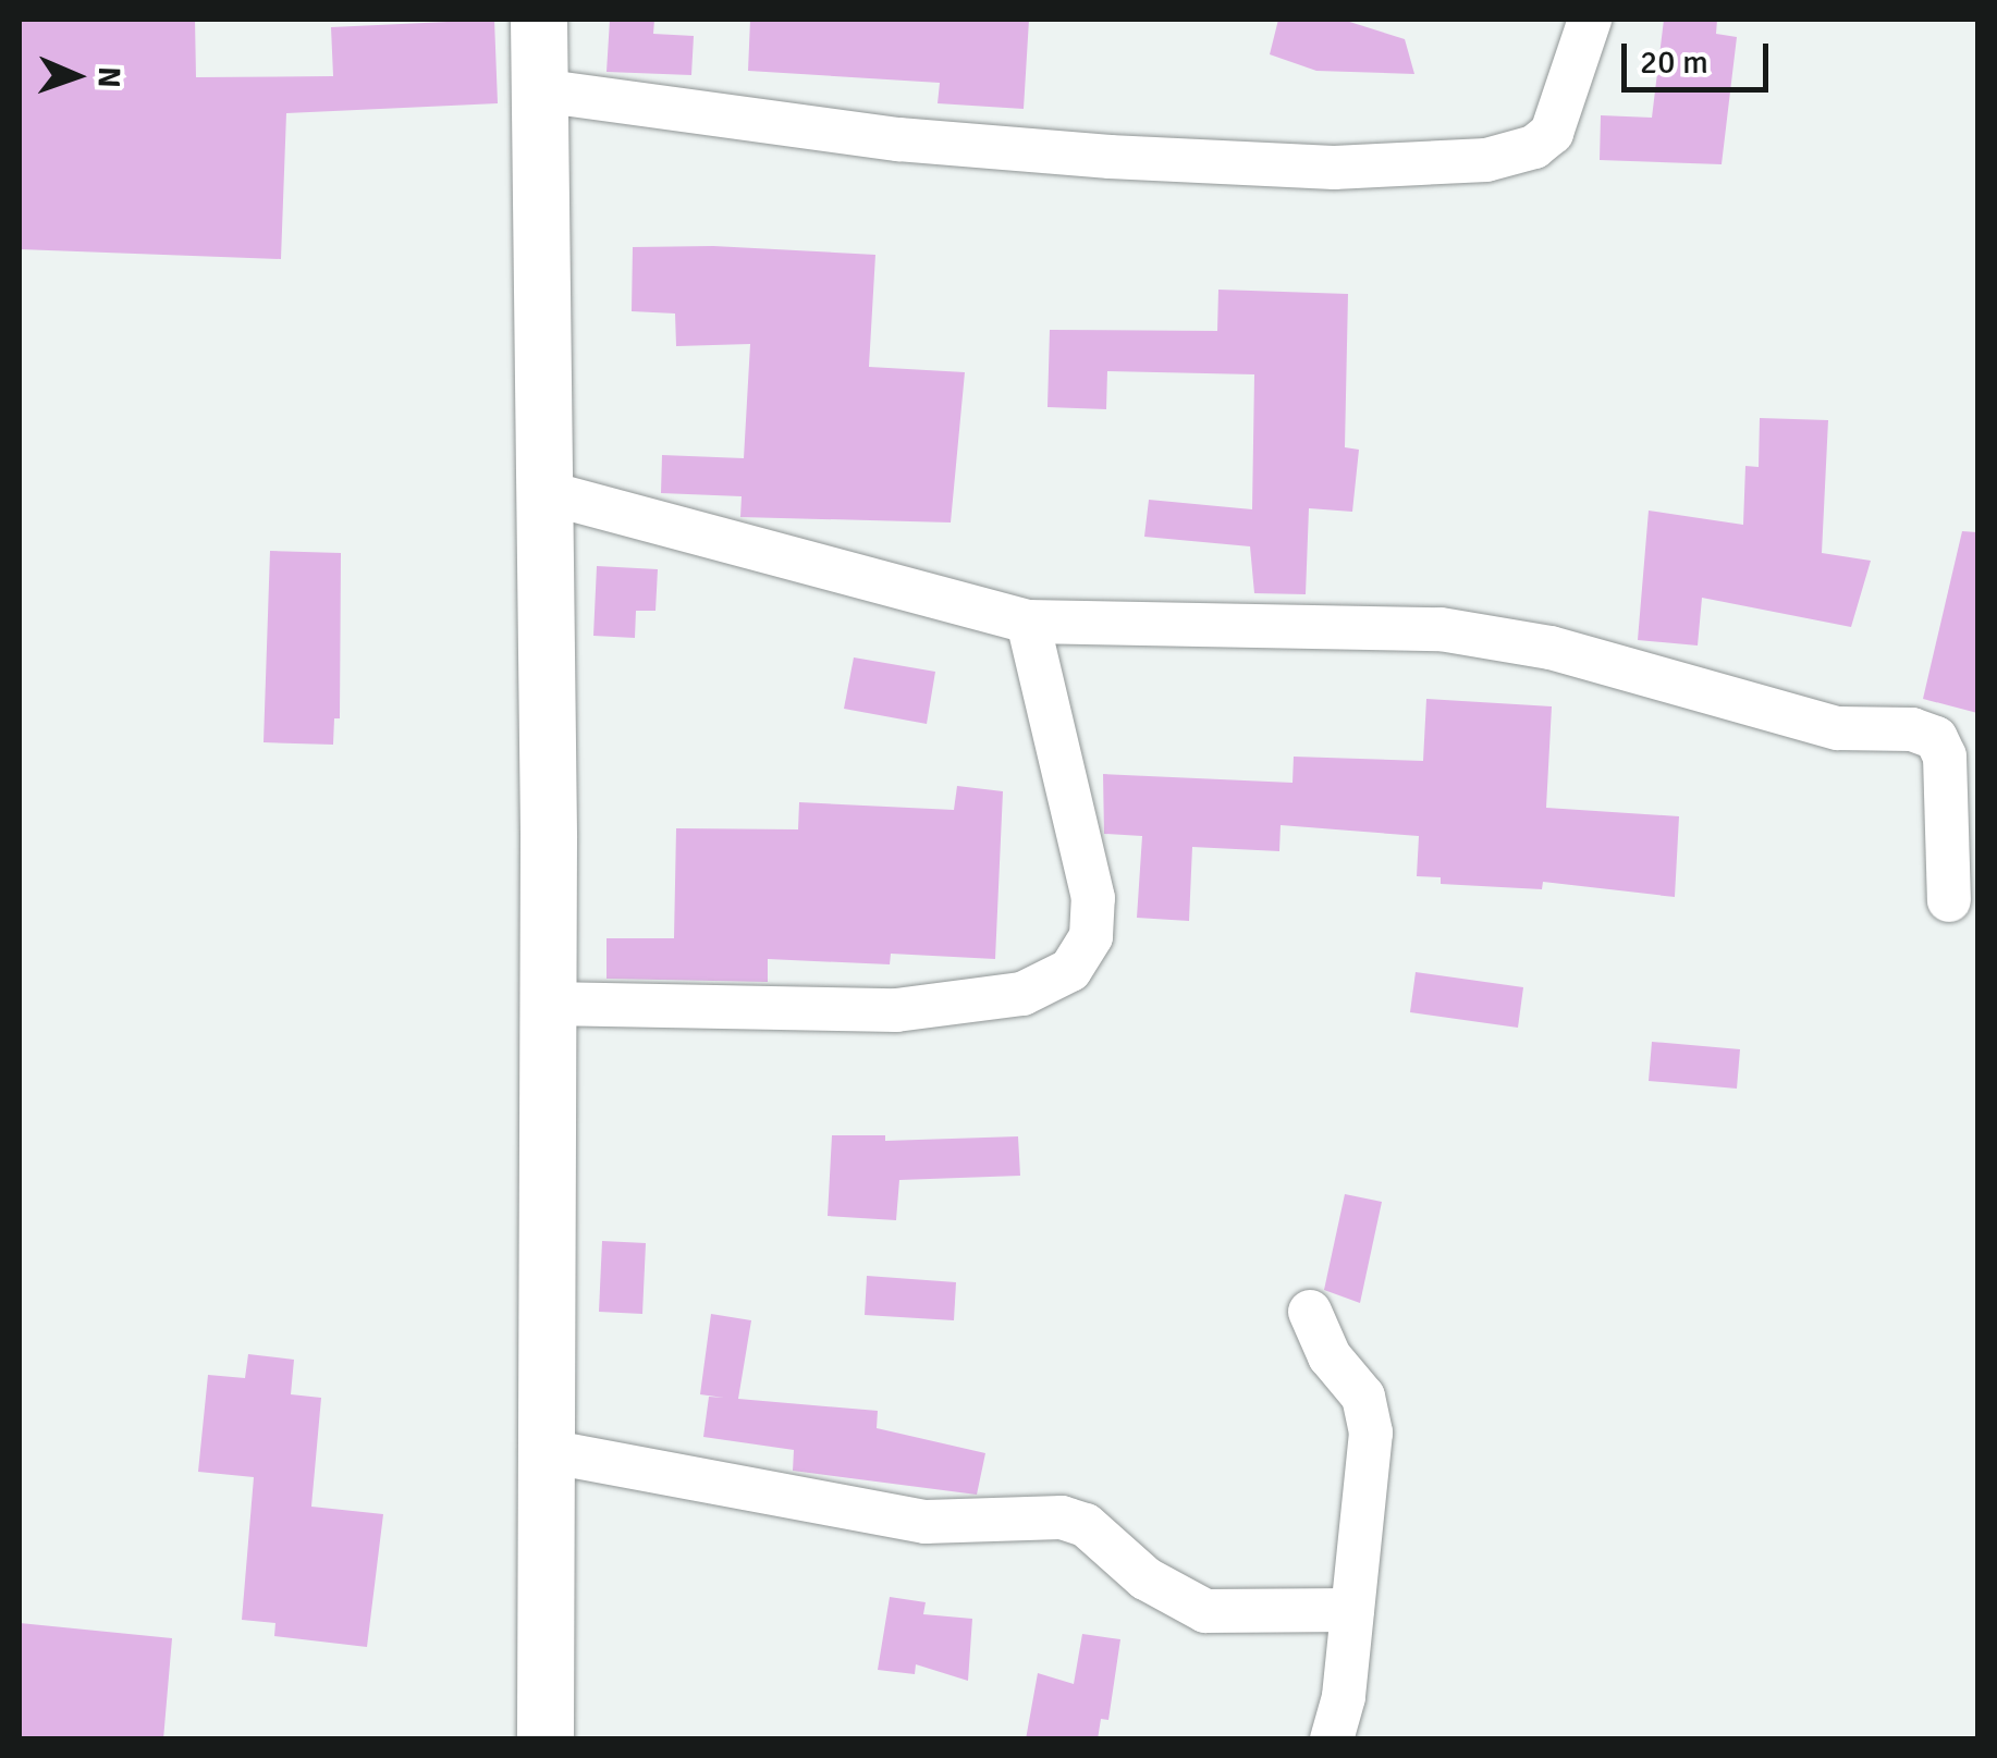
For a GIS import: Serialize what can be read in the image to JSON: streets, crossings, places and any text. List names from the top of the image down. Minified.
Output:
{"scale_bar":"20 m","north":"right"}
